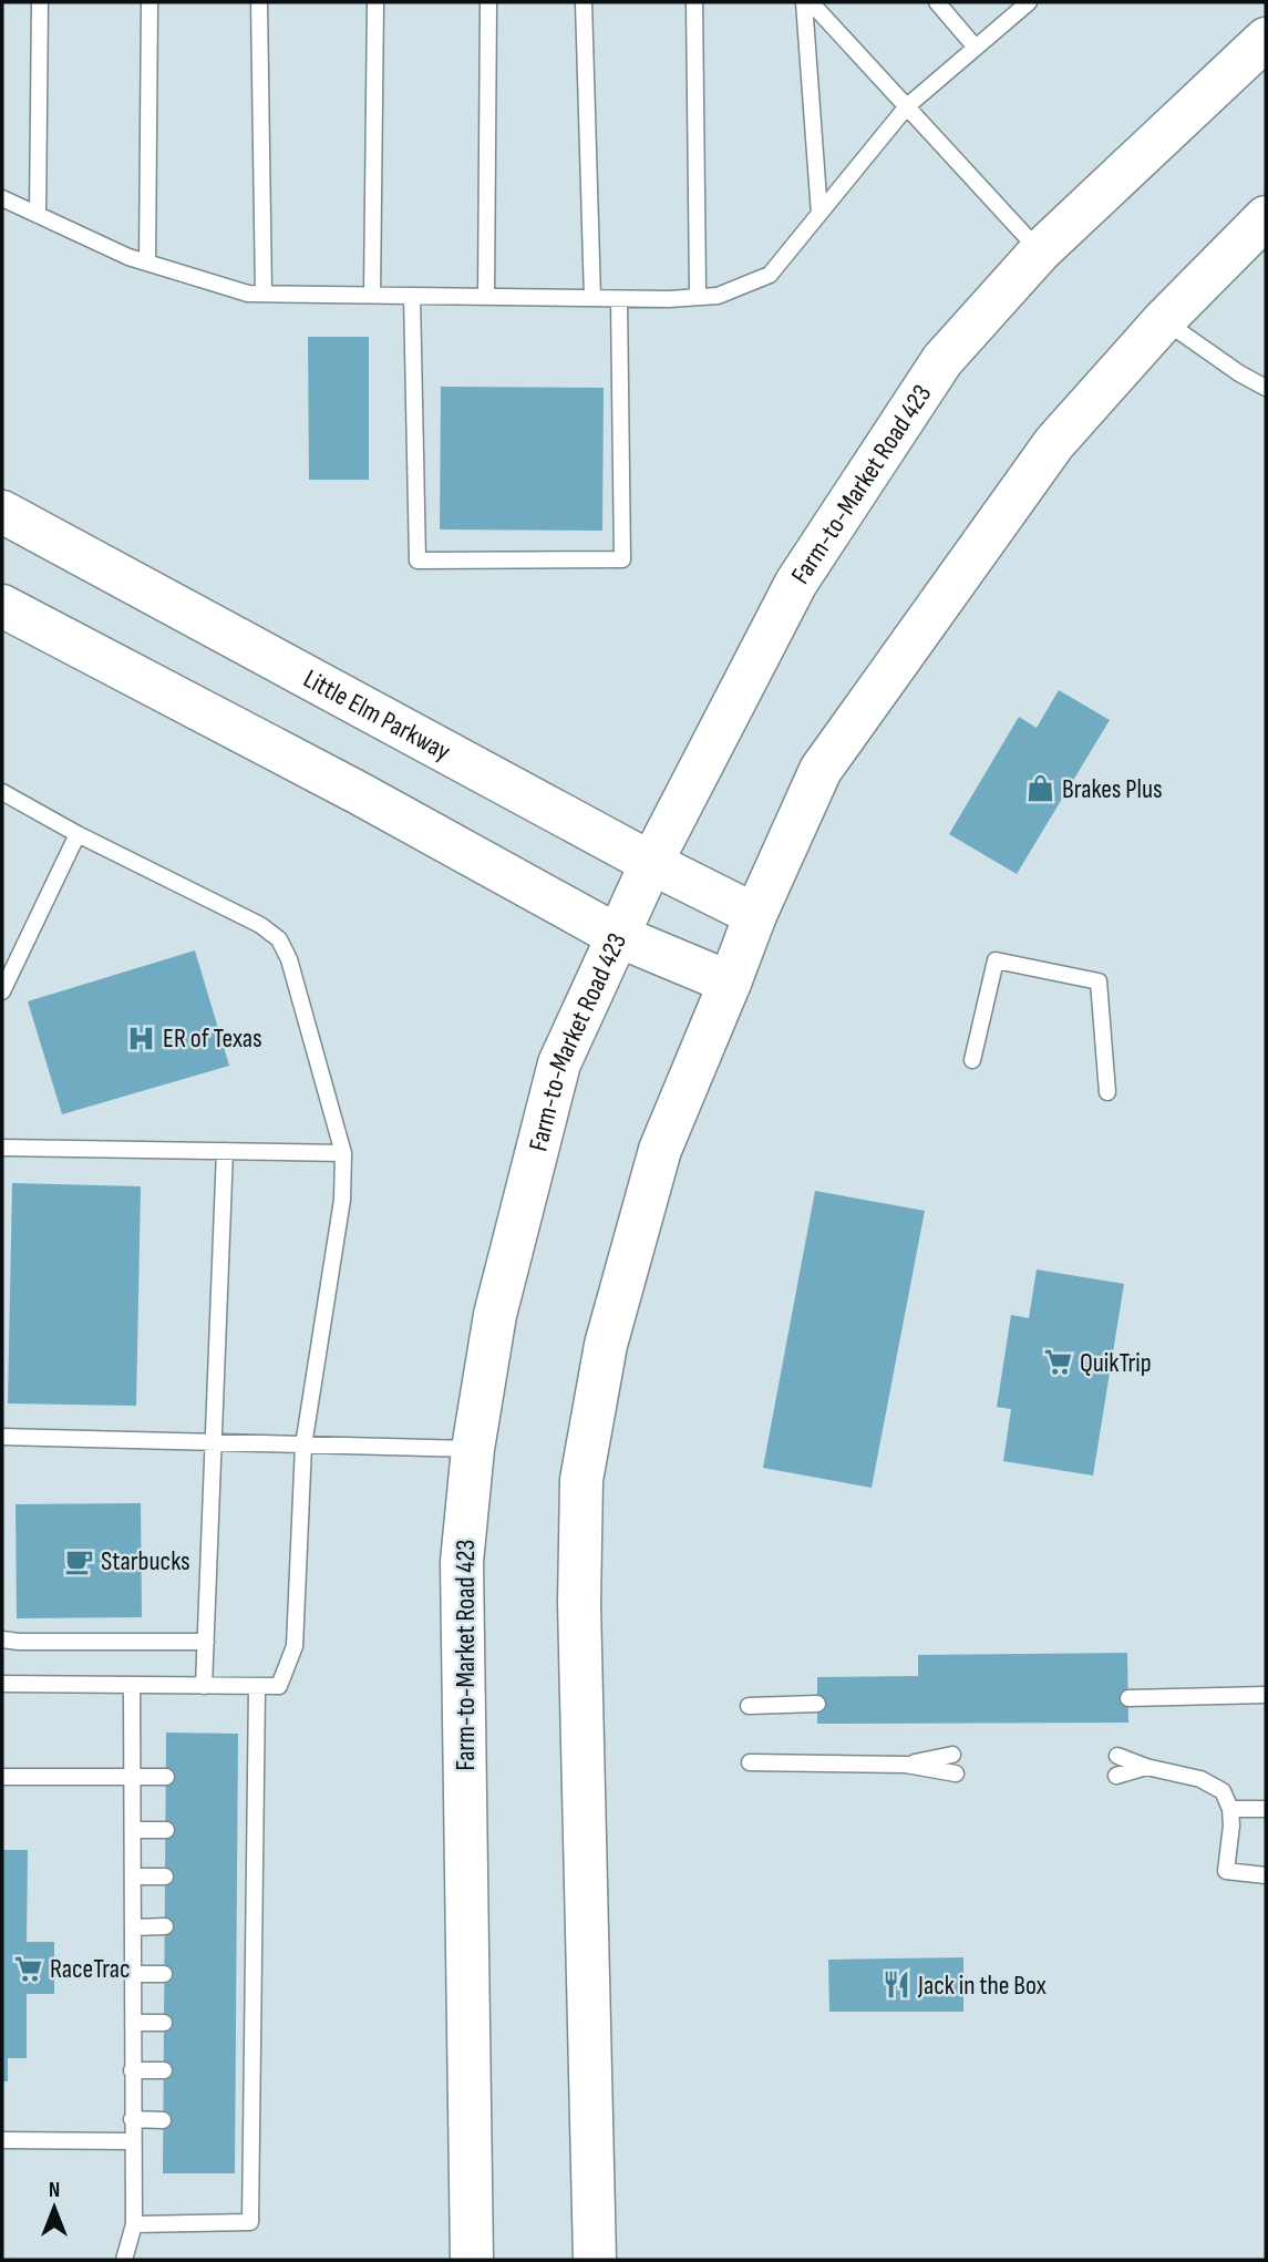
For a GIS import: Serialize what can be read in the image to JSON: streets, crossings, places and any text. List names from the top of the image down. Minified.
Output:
{"streets":{"main road":["Farm-to-Market Road 423","Little Elm Parkway"]},"crossings":[["Farm-to-Market Road 423","Little Elm Parkway"]],"places":{"shop":["Brakes Plus"],"hospital":["ER of Texas"],"supermarket":["QuikTrip","RaceTrac"],"cafe":["Starbucks"],"restaurant":["Jack in the Box"]},"north":"top"}
